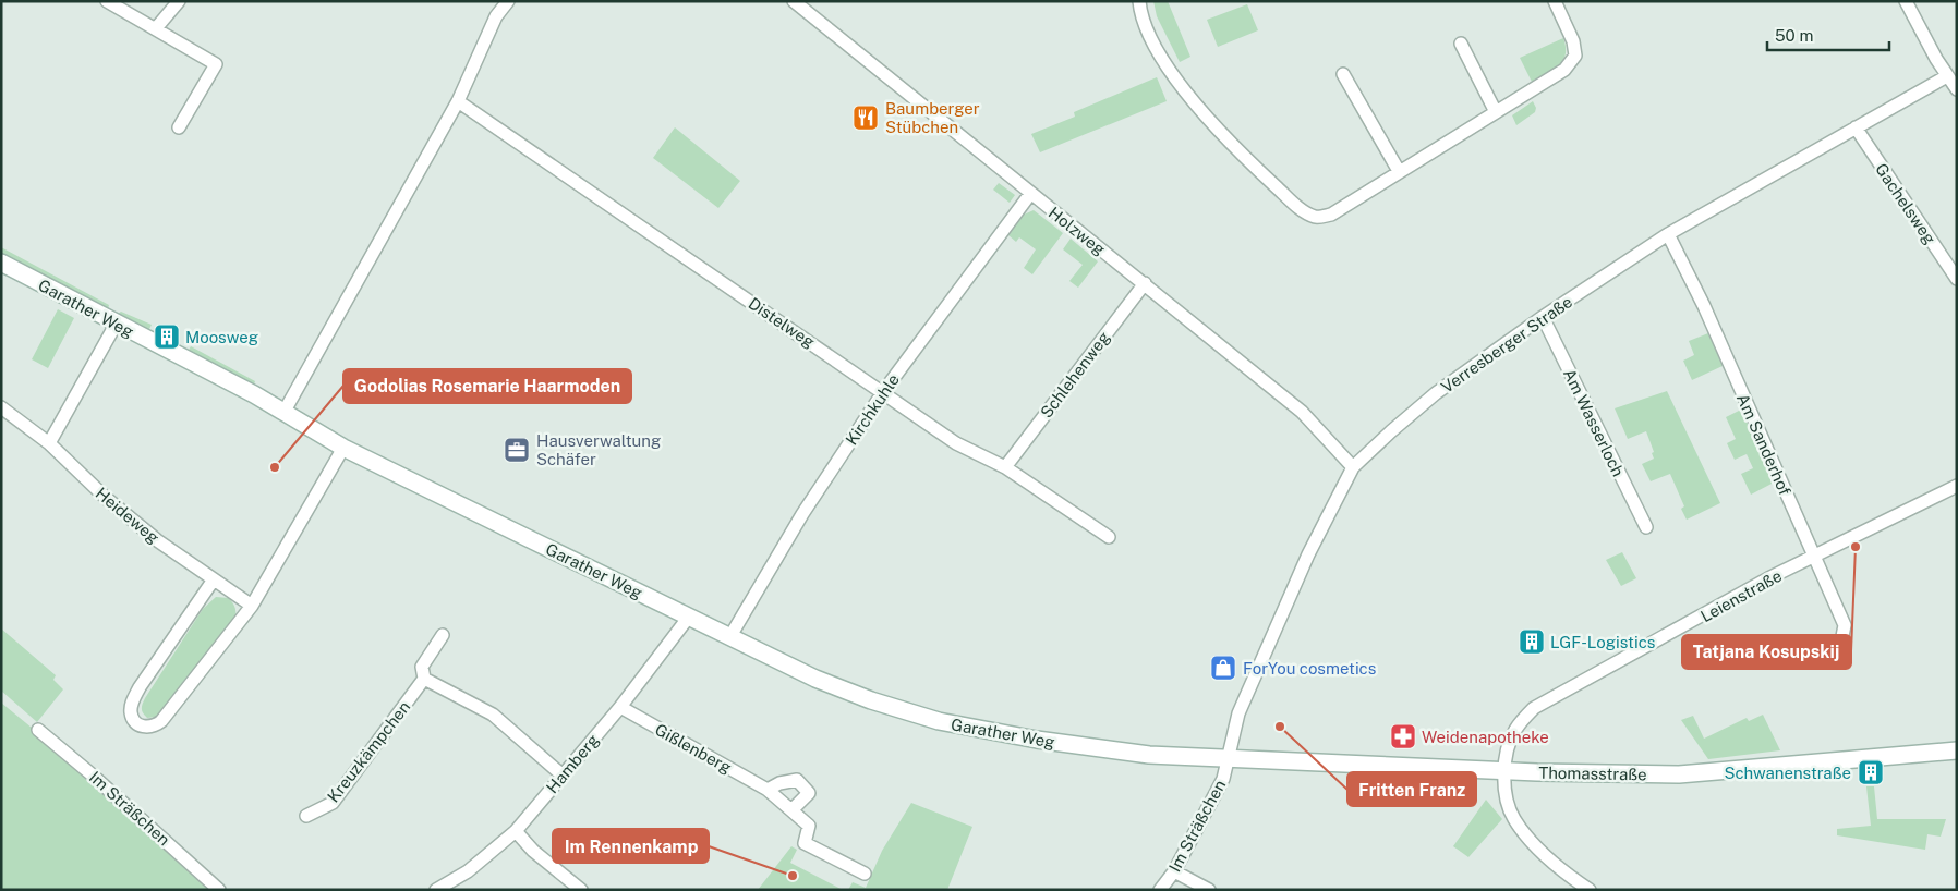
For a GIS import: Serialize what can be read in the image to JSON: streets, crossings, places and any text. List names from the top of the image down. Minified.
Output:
{"streets":{"street":["Gachelsweg","Holzweg","Garather Weg","Distelweg","Verresberger Straße","Schlehenweg","Kirchkuhle","Am Wasserloch","Am Sanderhof","Heideweg","Leienstraße","Gißlenberg","Kreuzkämpchen","Hamberg","Thomasstraße","Im Sträßchen"]},"crossings":[["Gachelsweg","Verresberger Straße"],["Holzweg","Verresberger Straße"],["Holzweg","Schlehenweg"],["Holzweg","Kirchkuhle"],["Garather Weg","Verresberger Straße"],["Garather Weg","Kirchkuhle"],["Garather Weg","Hamberg"],["Garather Weg","Thomasstraße"],["Garather Weg","Im Sträßchen"],["Distelweg","Schlehenweg"],["Distelweg","Kirchkuhle"],["Verresberger Straße","Am Wasserloch"],["Verresberger Straße","Am Sanderhof"],["Verresberger Straße","Thomasstraße"],["Verresberger Straße","Im Sträßchen"],["Am Sanderhof","Leienstraße"],["Leienstraße","Thomasstraße"],["Gißlenberg","Hamberg"],["Thomasstraße","Im Sträßchen"]],"places":{"restaurant":["Baumberger Stübchen"],"building":["Moosweg","LGF-Logistics","Schwanenstraße"],"office":["Hausverwaltung Schäfer"],"other":["Godolias Rosemarie Haarmoden","Tatjana Kosupskij","Fritten Franz","Im Rennenkamp"],"shop":["ForYou cosmetics"],"pharmacy":["Weidenapotheke"]},"scale_bar":"50 m"}
